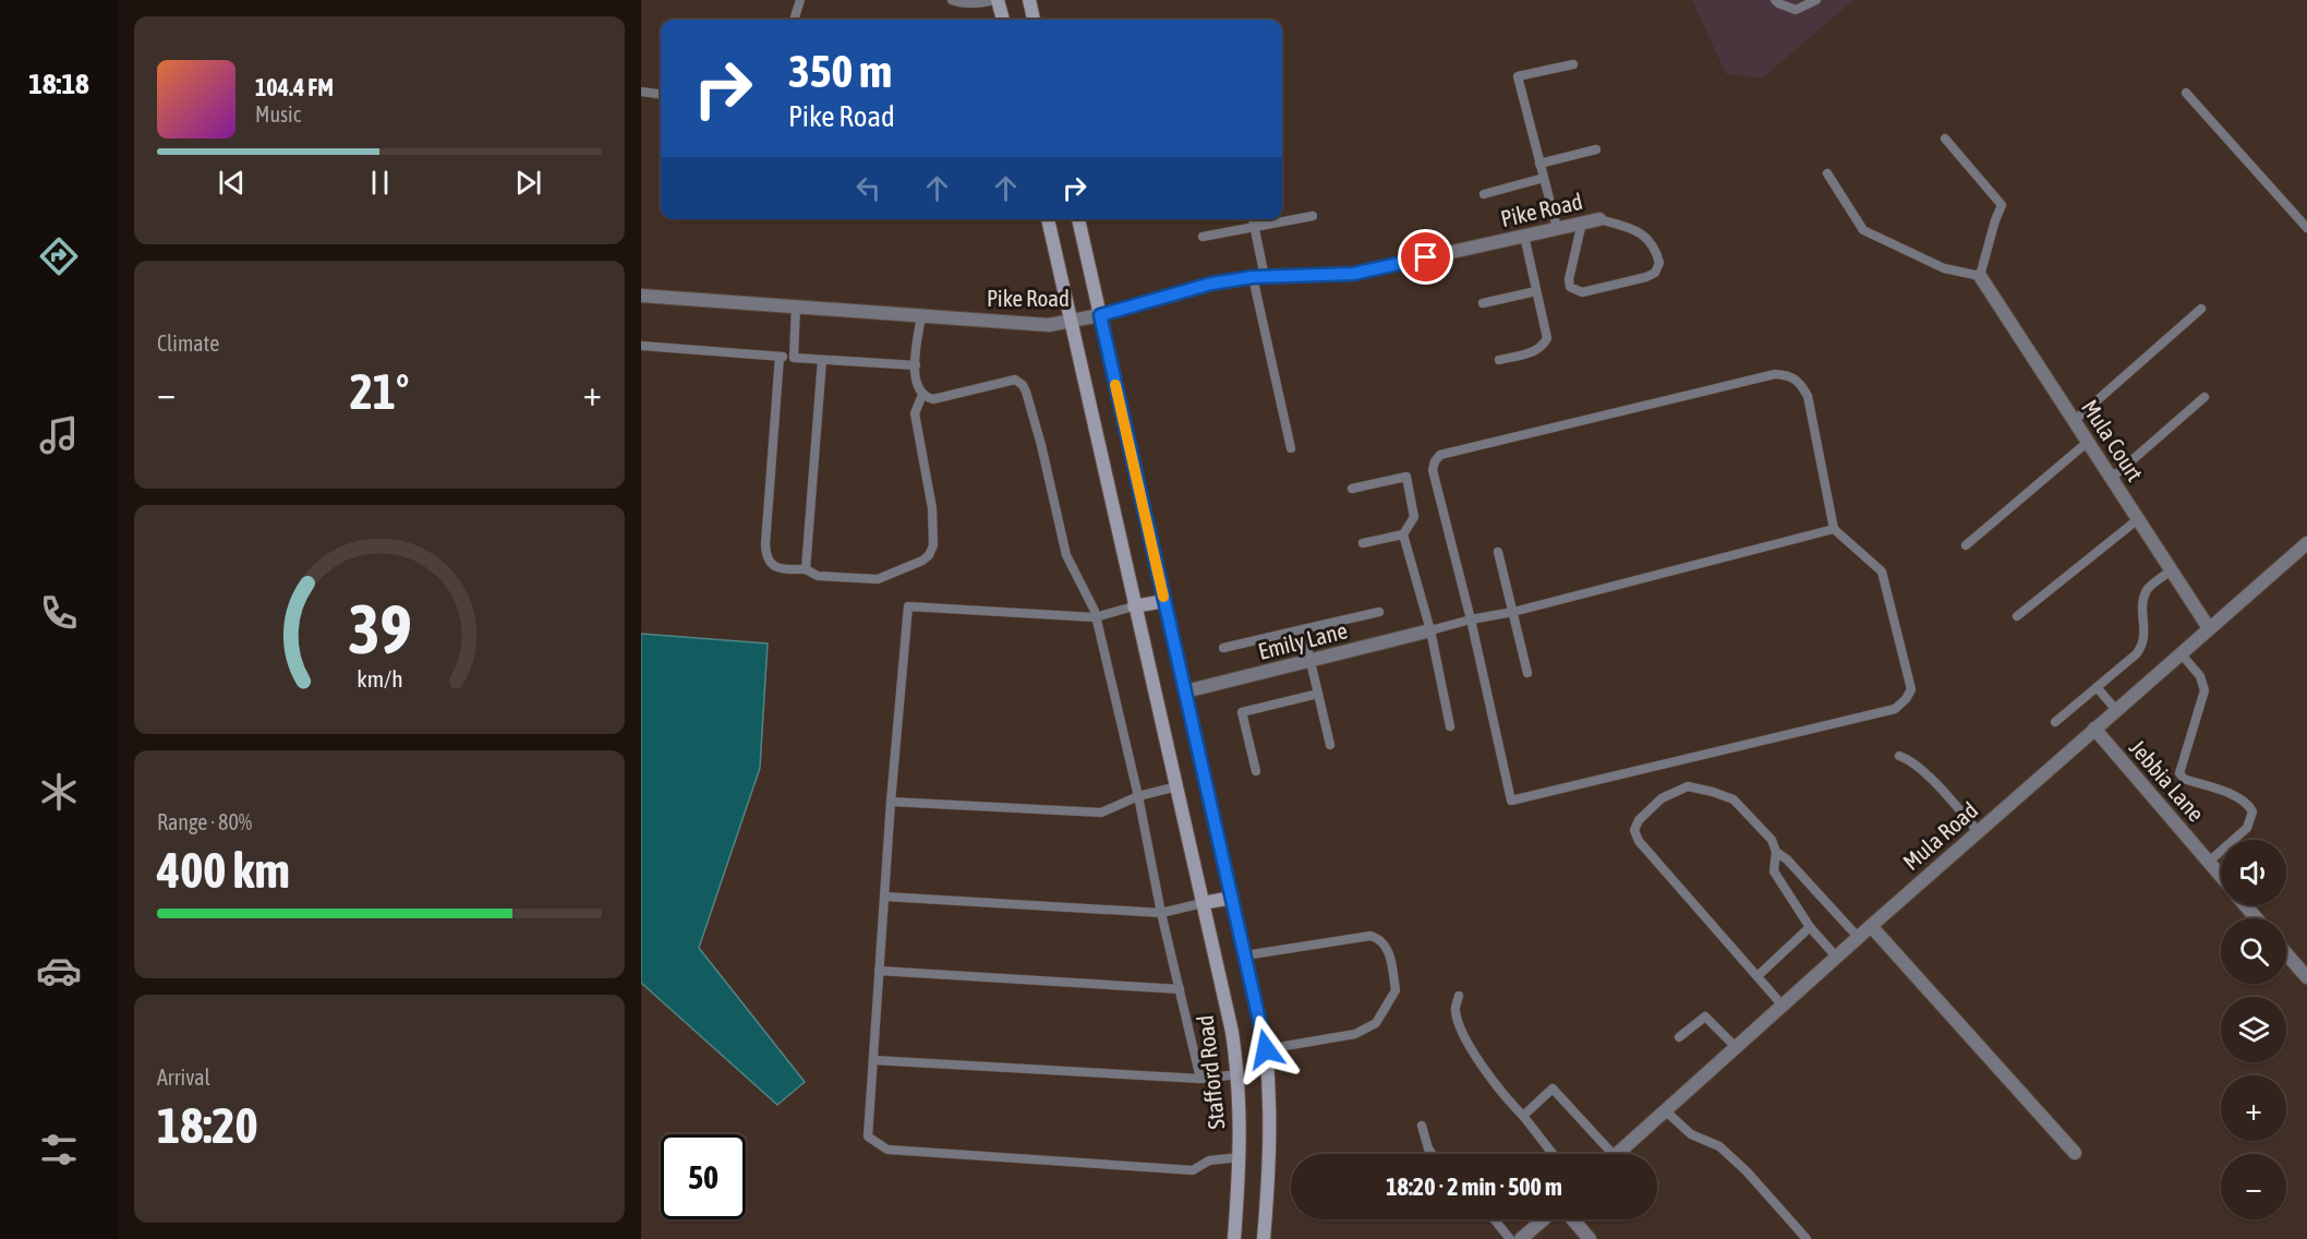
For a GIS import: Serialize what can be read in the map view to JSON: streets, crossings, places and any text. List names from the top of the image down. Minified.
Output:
{"streets":{"main road":["Stafford Road"],"street":["Pike Road","Mula Court","Emily Lane","Jebbia Lane","Mula Road"]},"crossings":[["Pike Road","Stafford Road"],["Mula Court","Mula Road"],["Jebbia Lane","Mula Road"]],"page":{"tabs":"18:18","turn":["350 m","Pike Road"],"song":["104.4 FM","Music"],"tile":["Climate",["Range · 80%","400 km"],["Arrival","18:20"]],"heat":["−","21°","+"],"map_buttons":["+","−"],"limit":"50","trip":"18:20 · 2 min · 500 m","gauge":["39","km/h"]}}
